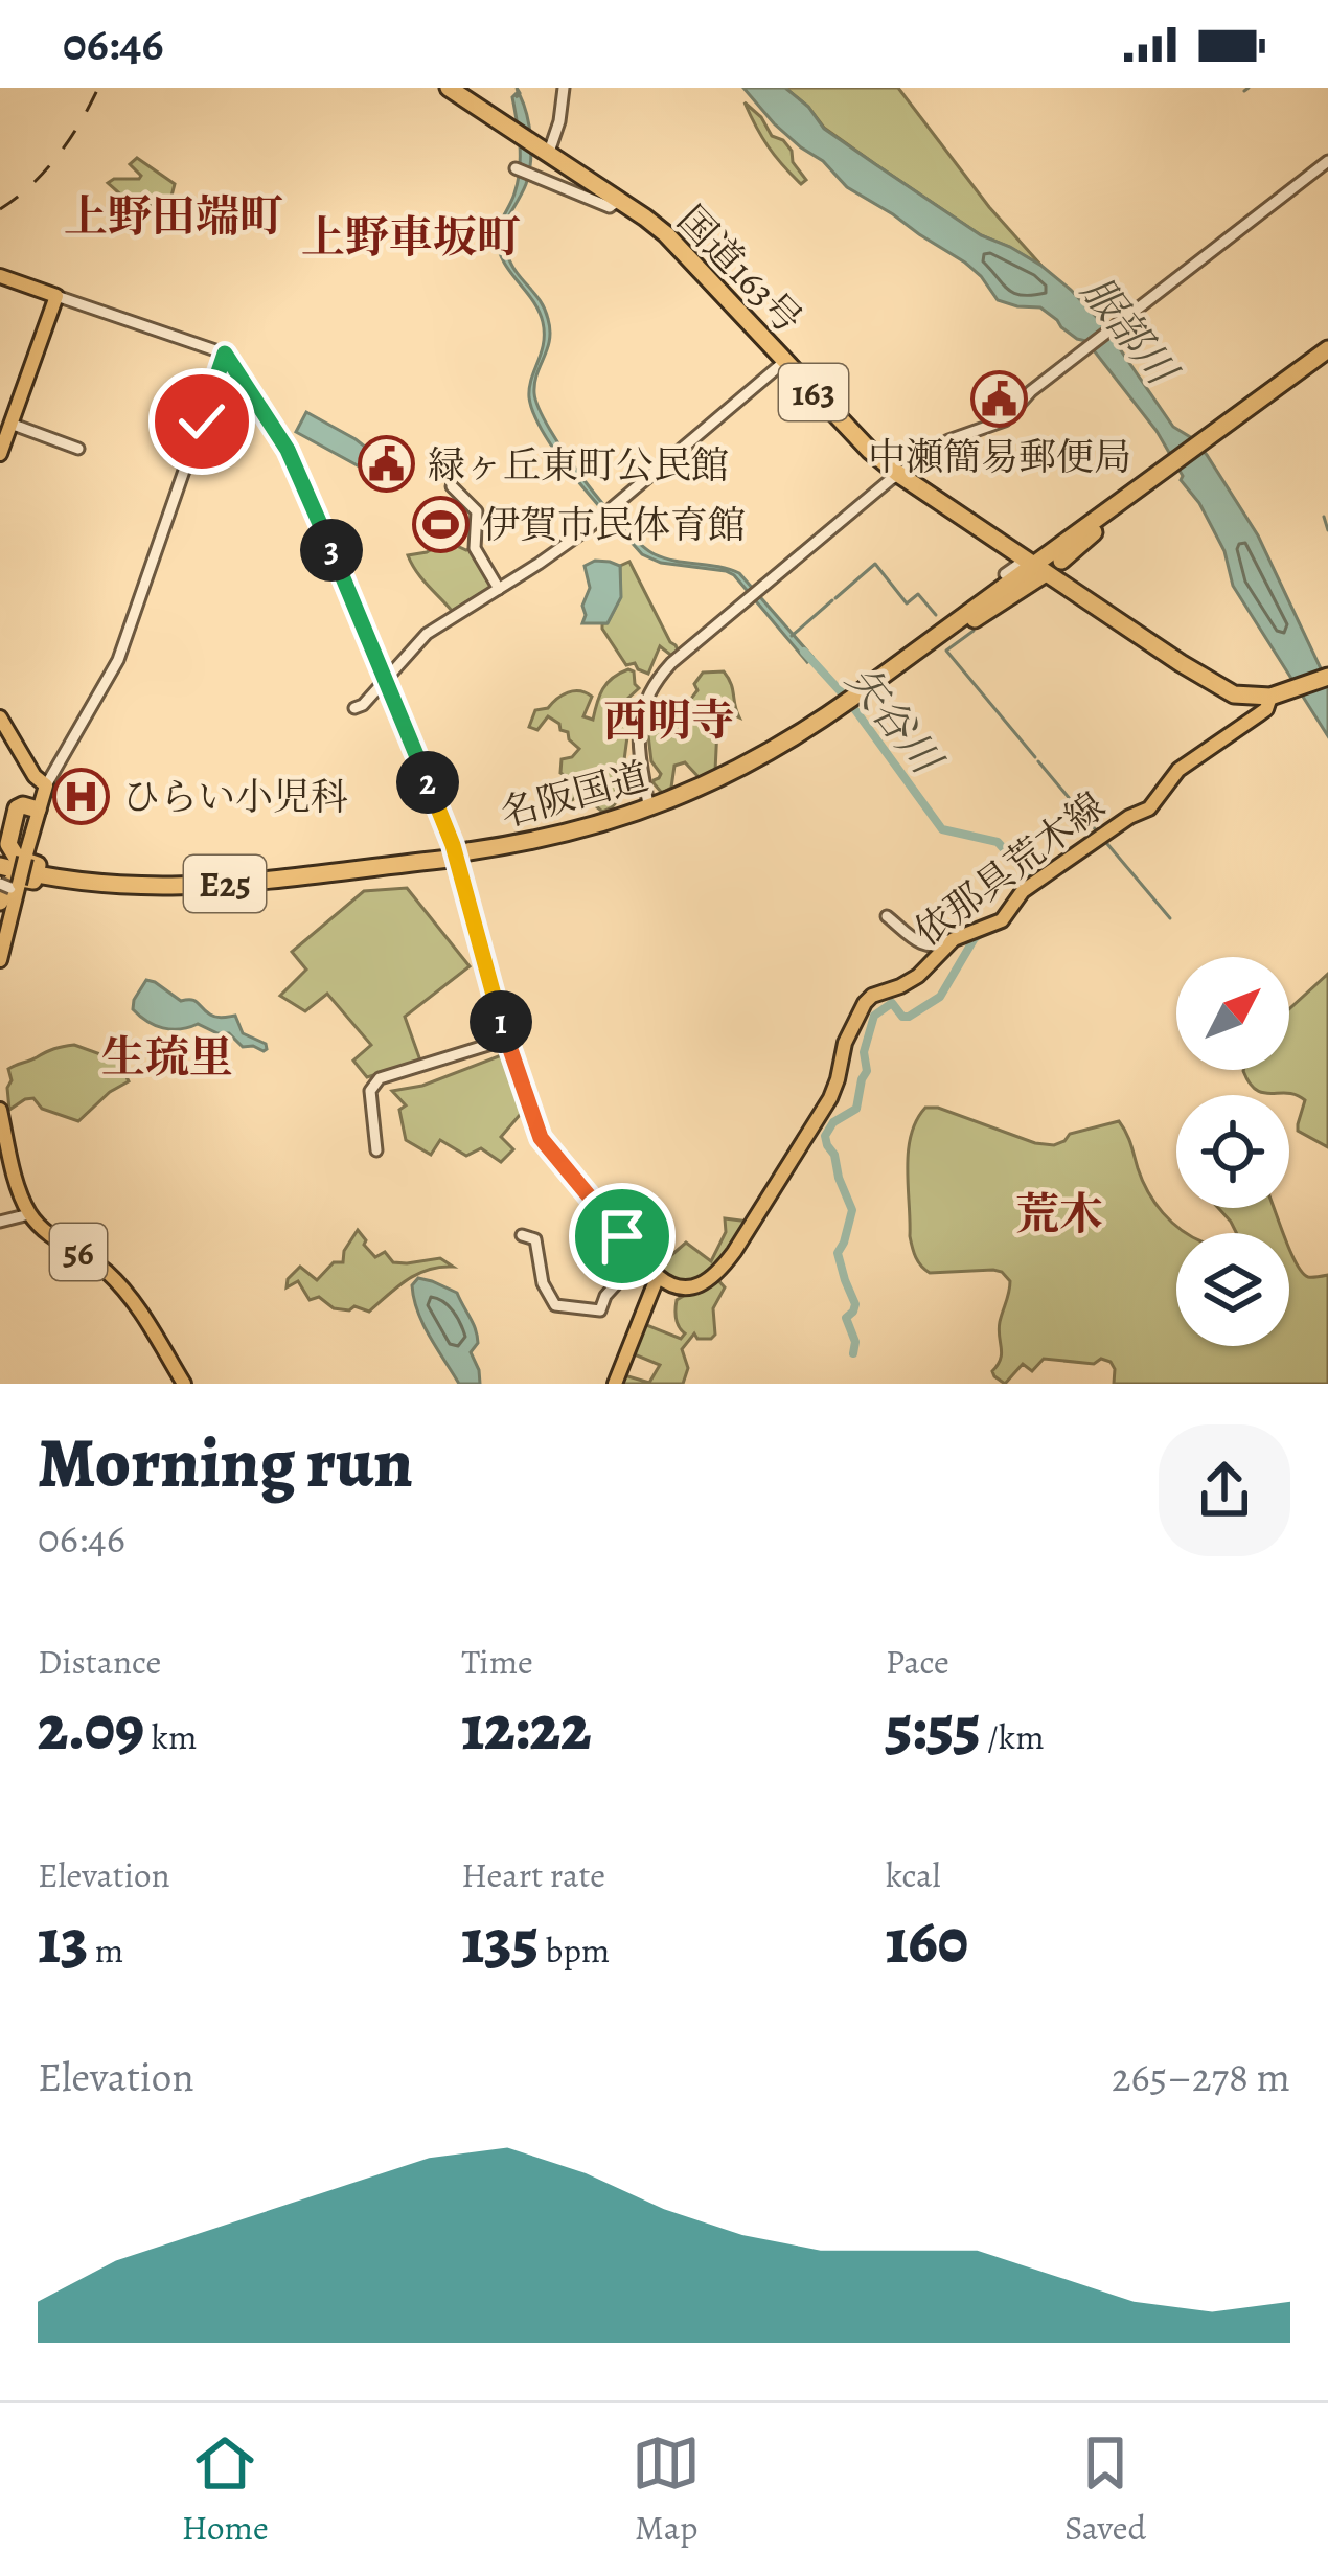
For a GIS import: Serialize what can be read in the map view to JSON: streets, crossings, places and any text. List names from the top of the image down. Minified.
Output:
{"streets":{"highway":["国道163号","163","名阪国道","E25"],"main road":["依那具荒木線","56"]},"crossings":[["国道163号","依那具荒木線"]],"districts":["上野田端町","上野車坂町","西明寺","生琉里","荒木"],"water":["服部川","矢谷川"],"places":{"public building":["中瀬簡易郵便局","緑ヶ丘東町公民館"],"sports":["伊賀市民体育館"],"hospital":["ひらい小児科"]},"north":"top right","page":{"status":"06:46","pins":["3","2","1"],"heading":["Morning run","06:46"],"stats":[["Distance","2.09 km"],["Time","12:22"],["Pace","5:55 /km"],["Elevation","13 m"],["Heart rate","135 bpm"],["kcal","160"]],"chart":["Elevation","265–278 m"],"tabs":["Home","Map","Saved"]}}
